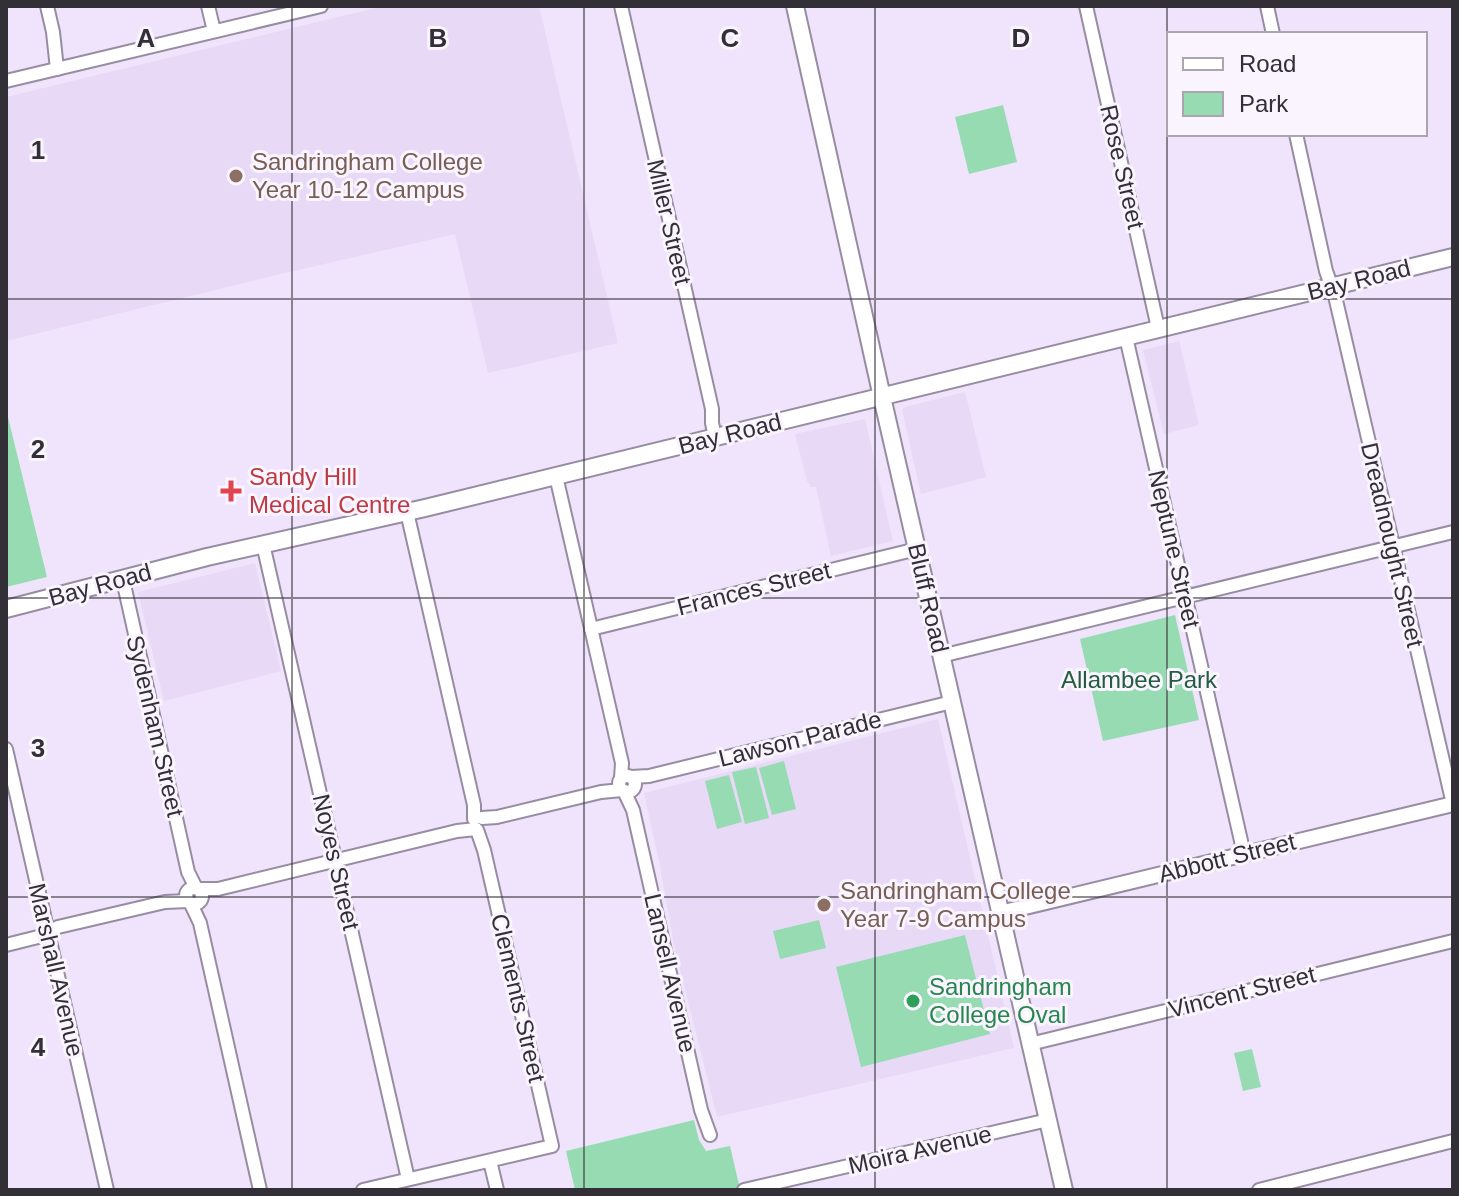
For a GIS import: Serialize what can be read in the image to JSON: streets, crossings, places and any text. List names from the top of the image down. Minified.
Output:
{"streets":{"main road":["Bay Road","Bluff Road"],"street":["Rose Street","Miller Street","Dreadnought Street","Neptune Street","Frances Street","Sydenham Street","Lawson Parade","Abbott Street","Noyes Street","Marshall Avenue","Lansell Avenue","Vincent Street","Clements Street","Moira Avenue"]},"crossings":[["Rose Street","Bay Road"],["Miller Street","Bay Road"],["Bay Road","Dreadnought Street"],["Bay Road","Neptune Street"],["Bay Road","Bluff Road"],["Bay Road","Sydenham Street"],["Bay Road","Noyes Street"],["Bay Road","Lansell Avenue"],["Bay Road","Clements Street"],["Dreadnought Street","Abbott Street"],["Neptune Street","Abbott Street"],["Frances Street","Bluff Road"],["Frances Street","Lansell Avenue"],["Bluff Road","Lawson Parade"],["Bluff Road","Abbott Street"],["Bluff Road","Vincent Street"],["Bluff Road","Moira Avenue"],["Sydenham Street","Lawson Parade"],["Lawson Parade","Noyes Street"],["Lawson Parade","Marshall Avenue"],["Lawson Parade","Lansell Avenue"],["Lawson Parade","Clements Street"]],"parks":["Allambee Park"],"places":{"other":["Sandringham College Year 10-12 Campus","Sandringham College Year 7-9 Campus","Sandringham College Oval"],"health":["Sandy Hill Medical Centre"]},"legend":["Road","Park"],"grid":{"columns":["A","B","C","D"],"rows":["1","2","3","4"]}}
